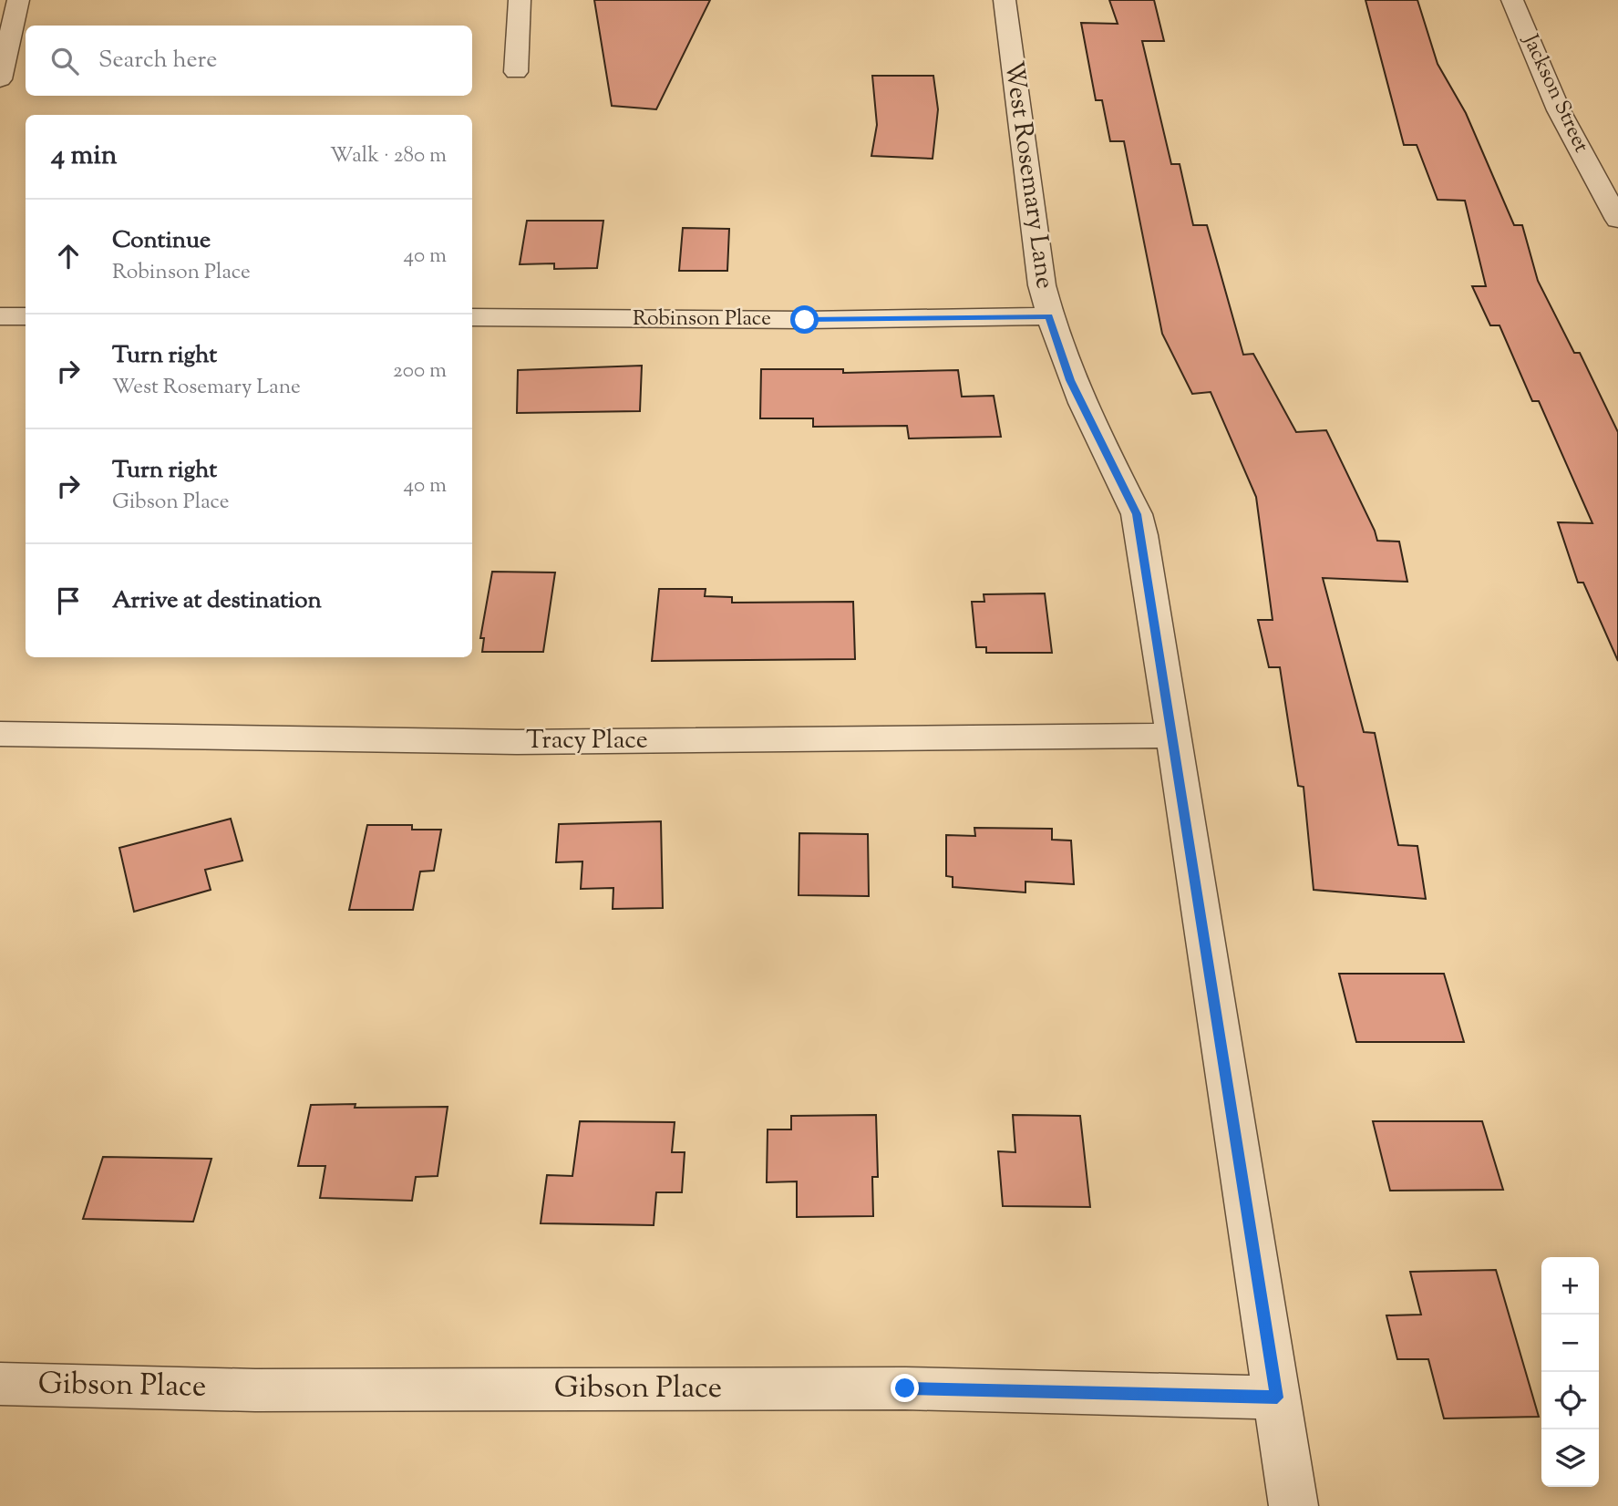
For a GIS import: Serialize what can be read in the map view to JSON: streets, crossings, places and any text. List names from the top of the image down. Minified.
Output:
{"streets":{"street":["Jackson Street","West Rosemary Lane","Robinson Place","Tracy Place","Gibson Place"]},"crossings":[["West Rosemary Lane","Robinson Place"],["West Rosemary Lane","Tracy Place"],["West Rosemary Lane","Gibson Place"]],"page":{"search":"Search here","heading":["4 min","Walk · 280 m"],"list":[["Continue","Robinson Place","40 m"],["Turn right","West Rosemary Lane","200 m"],["Turn right","Gibson Place","40 m"],"Arrive at destination"],"map_buttons":["+","−"]}}
